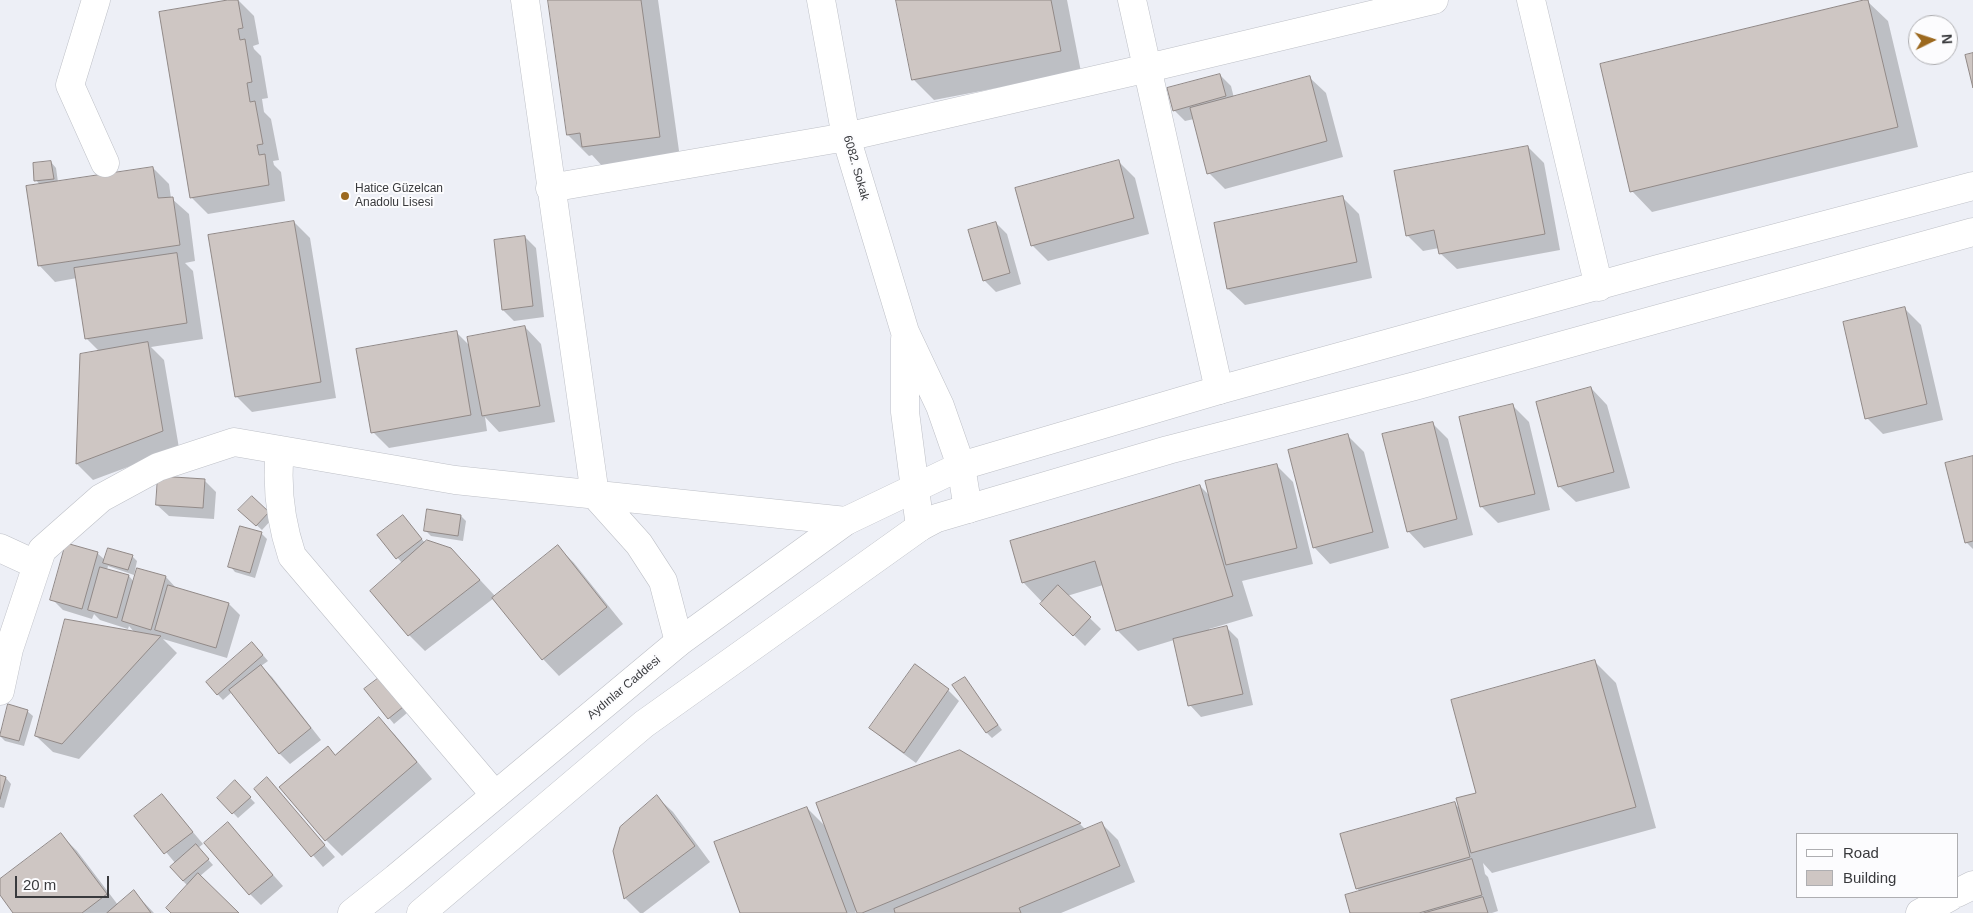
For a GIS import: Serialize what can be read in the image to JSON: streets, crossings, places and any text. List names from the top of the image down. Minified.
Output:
{"streets":{"main road":["6082. Sokak","Aydınlar Caddesi"]},"places":["Hatice Güzelcan Anadolu Lisesi"],"legend":["Road","Building"],"scale_bar":"20 m","north":"right"}
